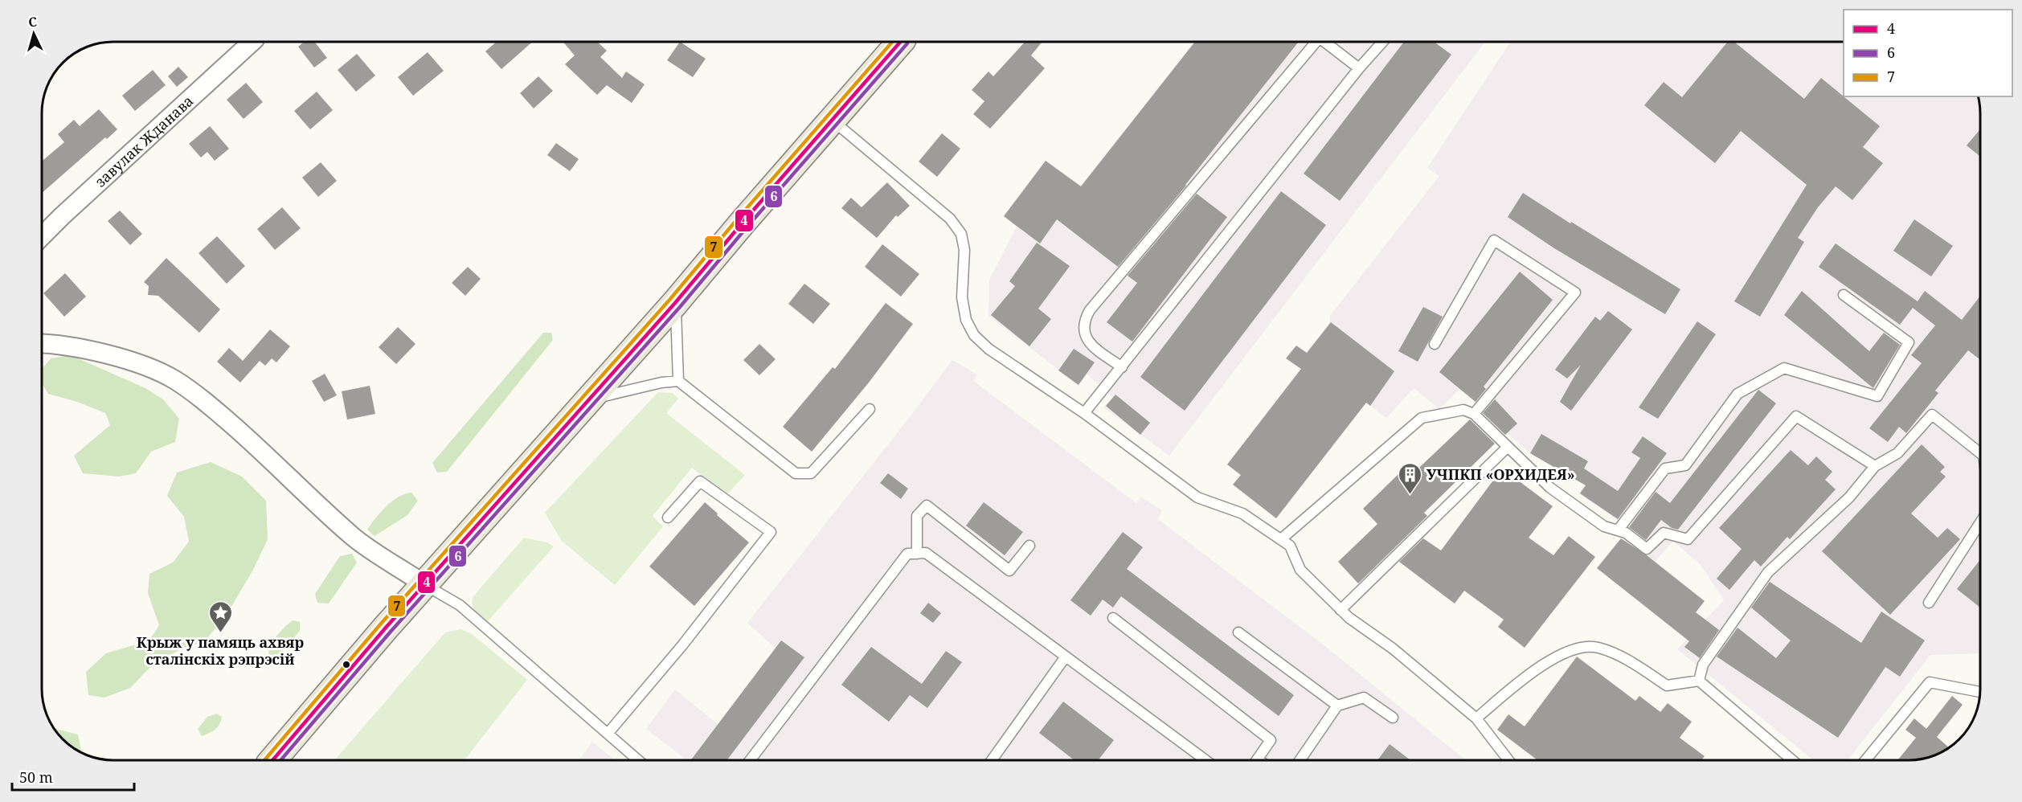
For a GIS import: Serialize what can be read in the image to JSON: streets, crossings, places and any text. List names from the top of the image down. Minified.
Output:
{"streets":{"street":["завулак Жданава"]},"places":{"building":["УЧПКП «ОРХИДЕЯ»"],"place":["Крыж у памяць ахвяр сталінскіх рэпрэсій"]},"lines":["transit line 4","transit line 7","transit line 6"],"legend":["4","6","7"],"scale_bar":"50 m","north":"top"}
